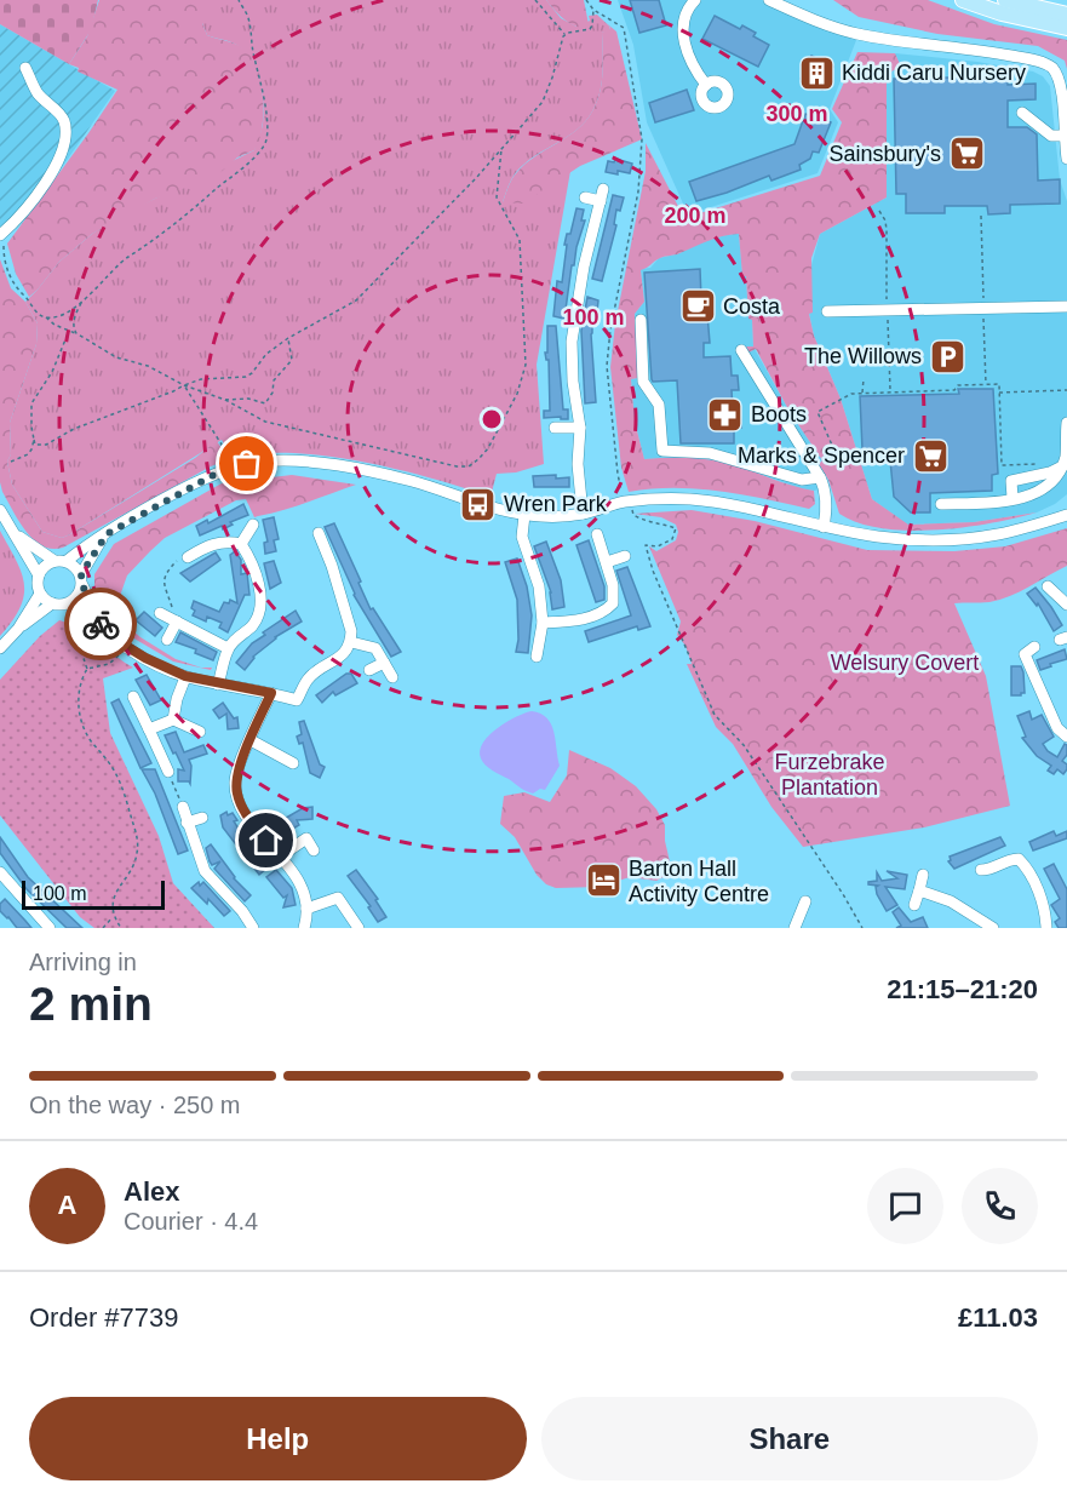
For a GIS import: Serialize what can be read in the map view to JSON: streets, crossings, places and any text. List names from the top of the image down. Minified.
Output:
{"parks":["Welsury Covert","Furzebrake Plantation"],"places":{"building":["Kiddi Caru Nursery"],"supermarket":["Sainsbury's","Marks & Spencer"],"cafe":["Costa"],"parking":["The Willows"],"pharmacy":["Boots"],"bus stop":["Wren Park"],"hotel":["Barton Hall Activity Centre"]},"scale_bar":"100 m","page":{"scale":"100 m","heading":["2 min","Arriving in","21:15–21:20"],"panel":["Alex","Courier · 4.4","Order #7739","£11.03"],"bar":"On the way · 250 m","round":"A","buttons":["Help","Share"]},"rings":["300 m","200 m","100 m"]}
